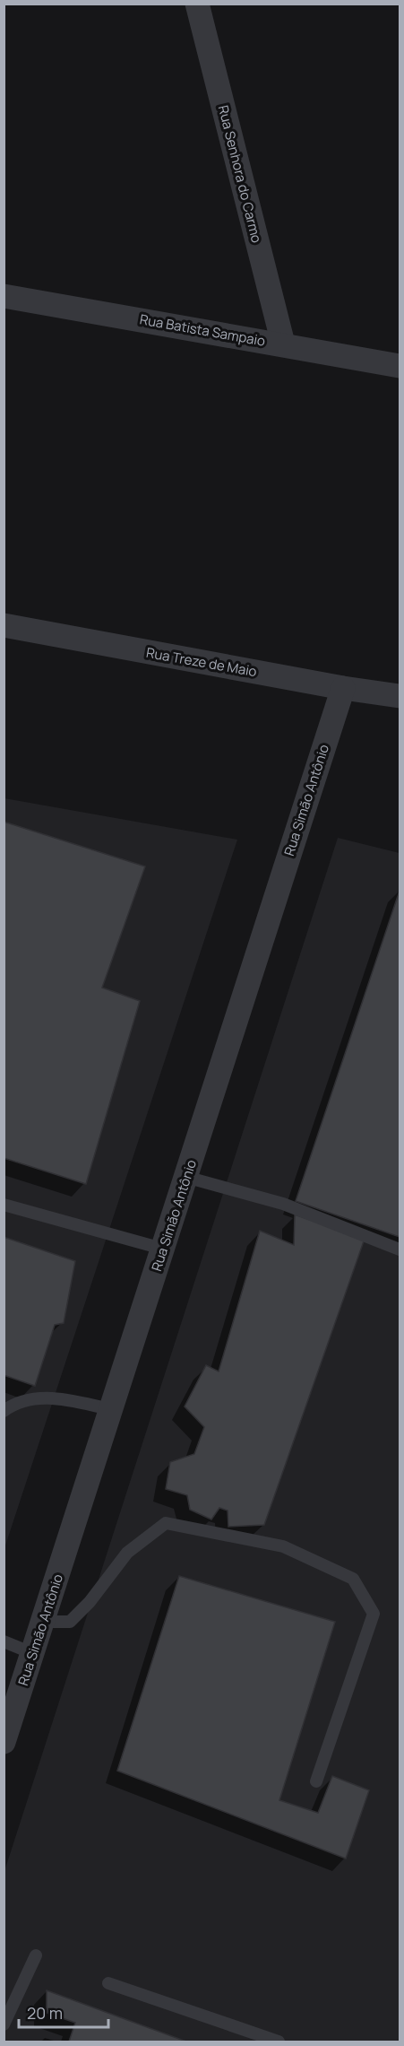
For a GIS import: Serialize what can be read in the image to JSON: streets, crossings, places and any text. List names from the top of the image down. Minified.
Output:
{"streets":{"street":["Rua Senhora do Carmo","Rua Batista Sampaio","Rua Treze de Maio","Rua Simão Antônio"]},"crossings":[["Rua Senhora do Carmo","Rua Batista Sampaio"],["Rua Treze de Maio","Rua Simão Antônio"]],"scale_bar":"20 m"}
